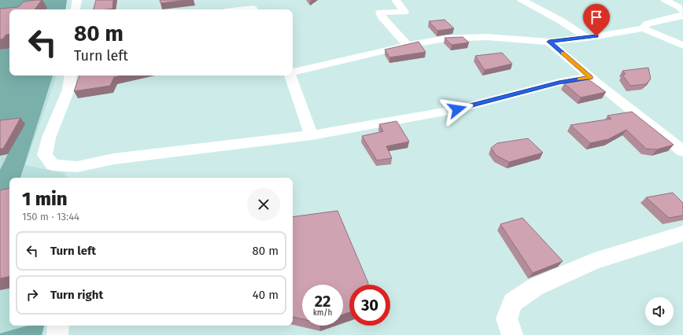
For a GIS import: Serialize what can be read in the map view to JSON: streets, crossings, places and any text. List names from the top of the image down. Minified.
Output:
{"page":{"turn":["80 m","Turn left"],"heading":["1 min","150 m · 13:44"],"list":[{"name":"Turn left","value":"80 m"},{"name":"Turn right","value":"40 m"}],"speed":"22 km/h","limit":"30"}}
